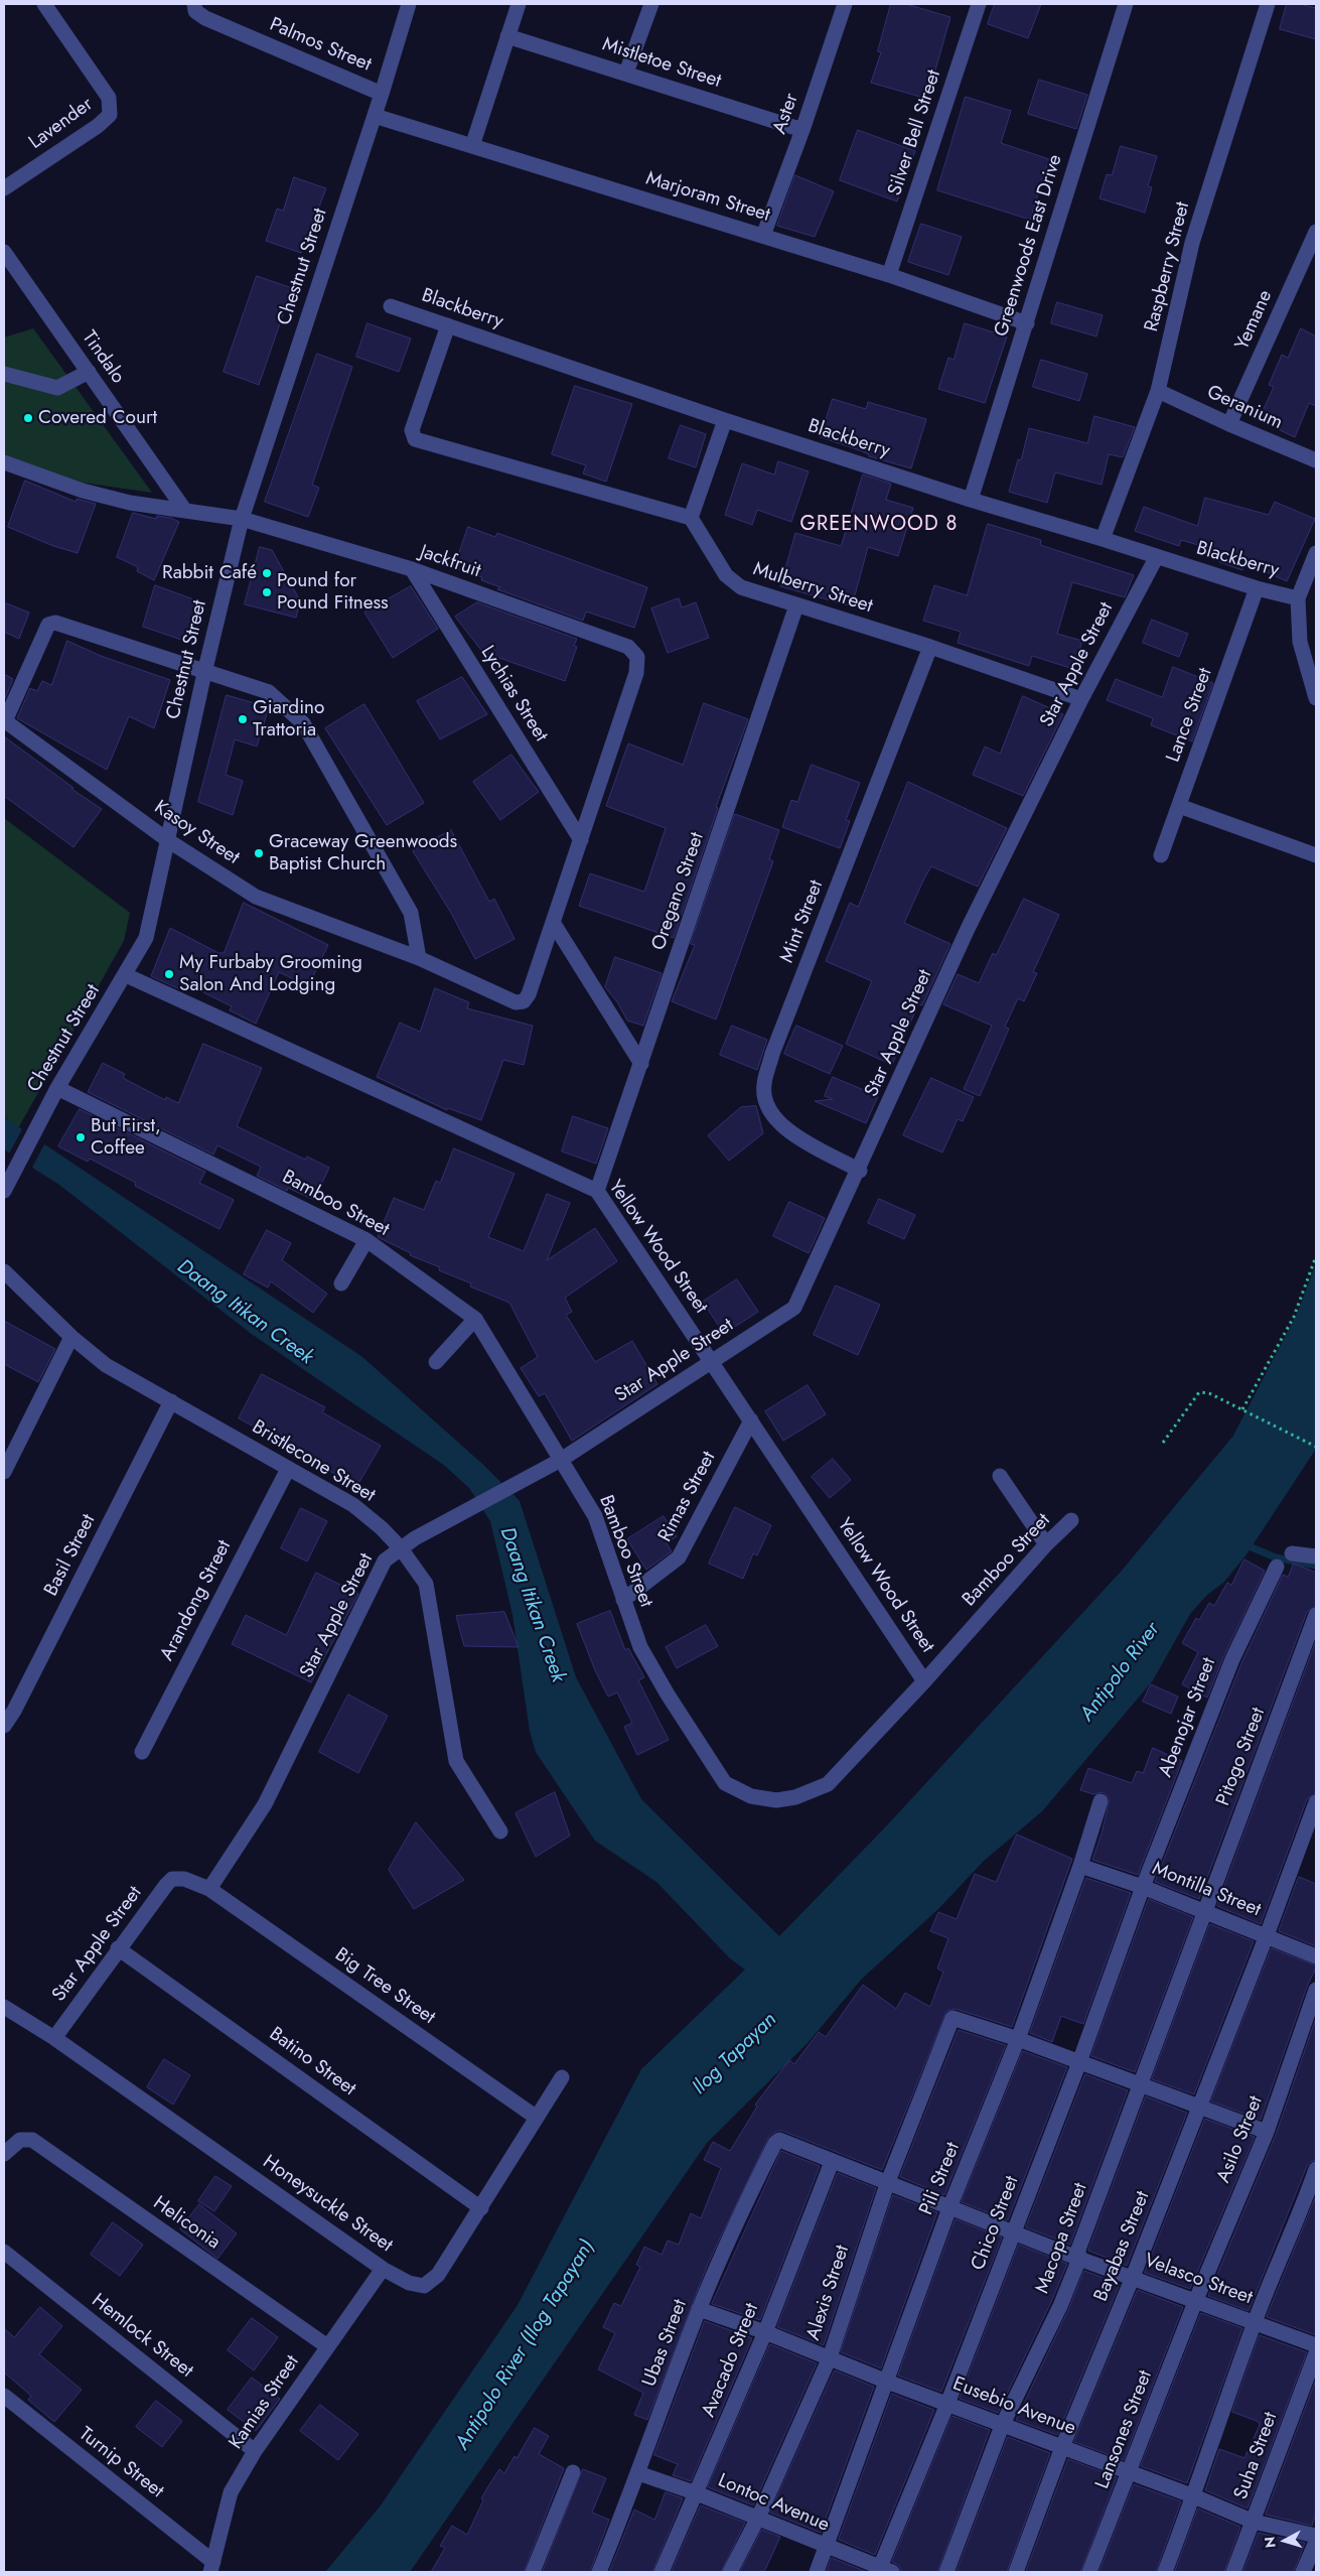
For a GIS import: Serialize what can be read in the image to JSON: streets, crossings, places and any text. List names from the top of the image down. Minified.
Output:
{"streets":{"street":["Palmos Street","Mistletoe Street","Aster","Lavender","Silver Bell Street","Marjoram Street","Greenwoods East Drive","Chestnut Street","Raspberry Street","Blackberry","Yemane","Tindalo","Geranium","Jackfruit","Mulberry Street","Star Apple Street","Lychias Street","Lance Street","Kasoy Street","Oregano Street","Mint Street","Bamboo Street","Yellow Wood Street","Bristlecone Street","Rimas Street","Basil Street","Arandong Street","Abenojar Street","Pitogo Street","Montilla Street","Big Tree Street","Batino Street","Asilo Street","Pili Street","Honeysuckle Street","Heliconia","Chico Street","Macopa Street","Bayabas Street","Velasco Street","Alexis Street","Hemlock Street","Ubas Street","Avacado Street","Kamias Street","Eusebio Avenue","Lansones Street","Suha Street","Turnip Street","Lontoc Avenue"]},"crossings":[["Palmos Street","Chestnut Street"],["Mistletoe Street","Aster"],["Aster","Marjoram Street"],["Silver Bell Street","Marjoram Street"],["Marjoram Street","Greenwoods East Drive"],["Marjoram Street","Chestnut Street"],["Greenwoods East Drive","Blackberry"],["Chestnut Street","Jackfruit"],["Chestnut Street","Kasoy Street"],["Chestnut Street","Bamboo Street"],["Chestnut Street","Yellow Wood Street"],["Raspberry Street","Blackberry"],["Raspberry Street","Geranium"],["Blackberry","Star Apple Street"],["Blackberry","Lance Street"],["Yemane","Geranium"],["Tindalo","Jackfruit"],["Jackfruit","Lychias Street"],["Mulberry Street","Star Apple Street"],["Mulberry Street","Oregano Street"],["Mulberry Street","Mint Street"],["Star Apple Street","Mint Street"],["Star Apple Street","Bamboo Street"],["Star Apple Street","Yellow Wood Street"],["Star Apple Street","Bristlecone Street"],["Star Apple Street","Big Tree Street"],["Star Apple Street","Batino Street"],["Star Apple Street","Honeysuckle Street"],["Oregano Street","Yellow Wood Street"],["Bamboo Street","Yellow Wood Street"],["Bamboo Street","Rimas Street"],["Yellow Wood Street","Rimas Street"],["Bristlecone Street","Basil Street"],["Bristlecone Street","Arandong Street"],["Abenojar Street","Montilla Street"],["Abenojar Street","Chico Street"],["Pitogo Street","Montilla Street"],["Pitogo Street","Macopa Street"],["Montilla Street","Pili Street"],["Montilla Street","Chico Street"],["Montilla Street","Macopa Street"],["Montilla Street","Bayabas Street"],["Big Tree Street","Honeysuckle Street"],["Batino Street","Honeysuckle Street"],["Asilo Street","Velasco Street"],["Asilo Street","Lansones Street"],["Pili Street","Velasco Street"],["Pili Street","Alexis Street"],["Pili Street","Eusebio Avenue"],["Pili Street","Lontoc Avenue"],["Honeysuckle Street","Kamias Street"],["Heliconia","Kamias Street"],["Chico Street","Velasco Street"],["Chico Street","Eusebio Avenue"],["Chico Street","Lontoc Avenue"],["Macopa Street","Velasco Street"],["Macopa Street","Eusebio Avenue"],["Bayabas Street","Velasco Street"],["Bayabas Street","Eusebio Avenue"],["Velasco Street","Alexis Street"],["Velasco Street","Ubas Street"],["Velasco Street","Avacado Street"],["Velasco Street","Lansones Street"],["Alexis Street","Eusebio Avenue"],["Alexis Street","Lontoc Avenue"],["Hemlock Street","Kamias Street"],["Ubas Street","Eusebio Avenue"],["Ubas Street","Lontoc Avenue"],["Avacado Street","Eusebio Avenue"],["Avacado Street","Lontoc Avenue"],["Kamias Street","Turnip Street"],["Eusebio Avenue","Lansones Street"],["Eusebio Avenue","Suha Street"]],"districts":["GREENWOOD 8"],"water":["Daang Itikan Creek","Antipolo River","Ilog Tapayan","Antipolo River (Ilog Tapayan)"],"places":["Covered Court","Rabbit Café","Pound for Pound Fitness","Giardino Trattoria","Graceway Greenwoods Baptist Church","My Furbaby Grooming Salon And Lodging","But First, Coffee"],"north":"left"}
